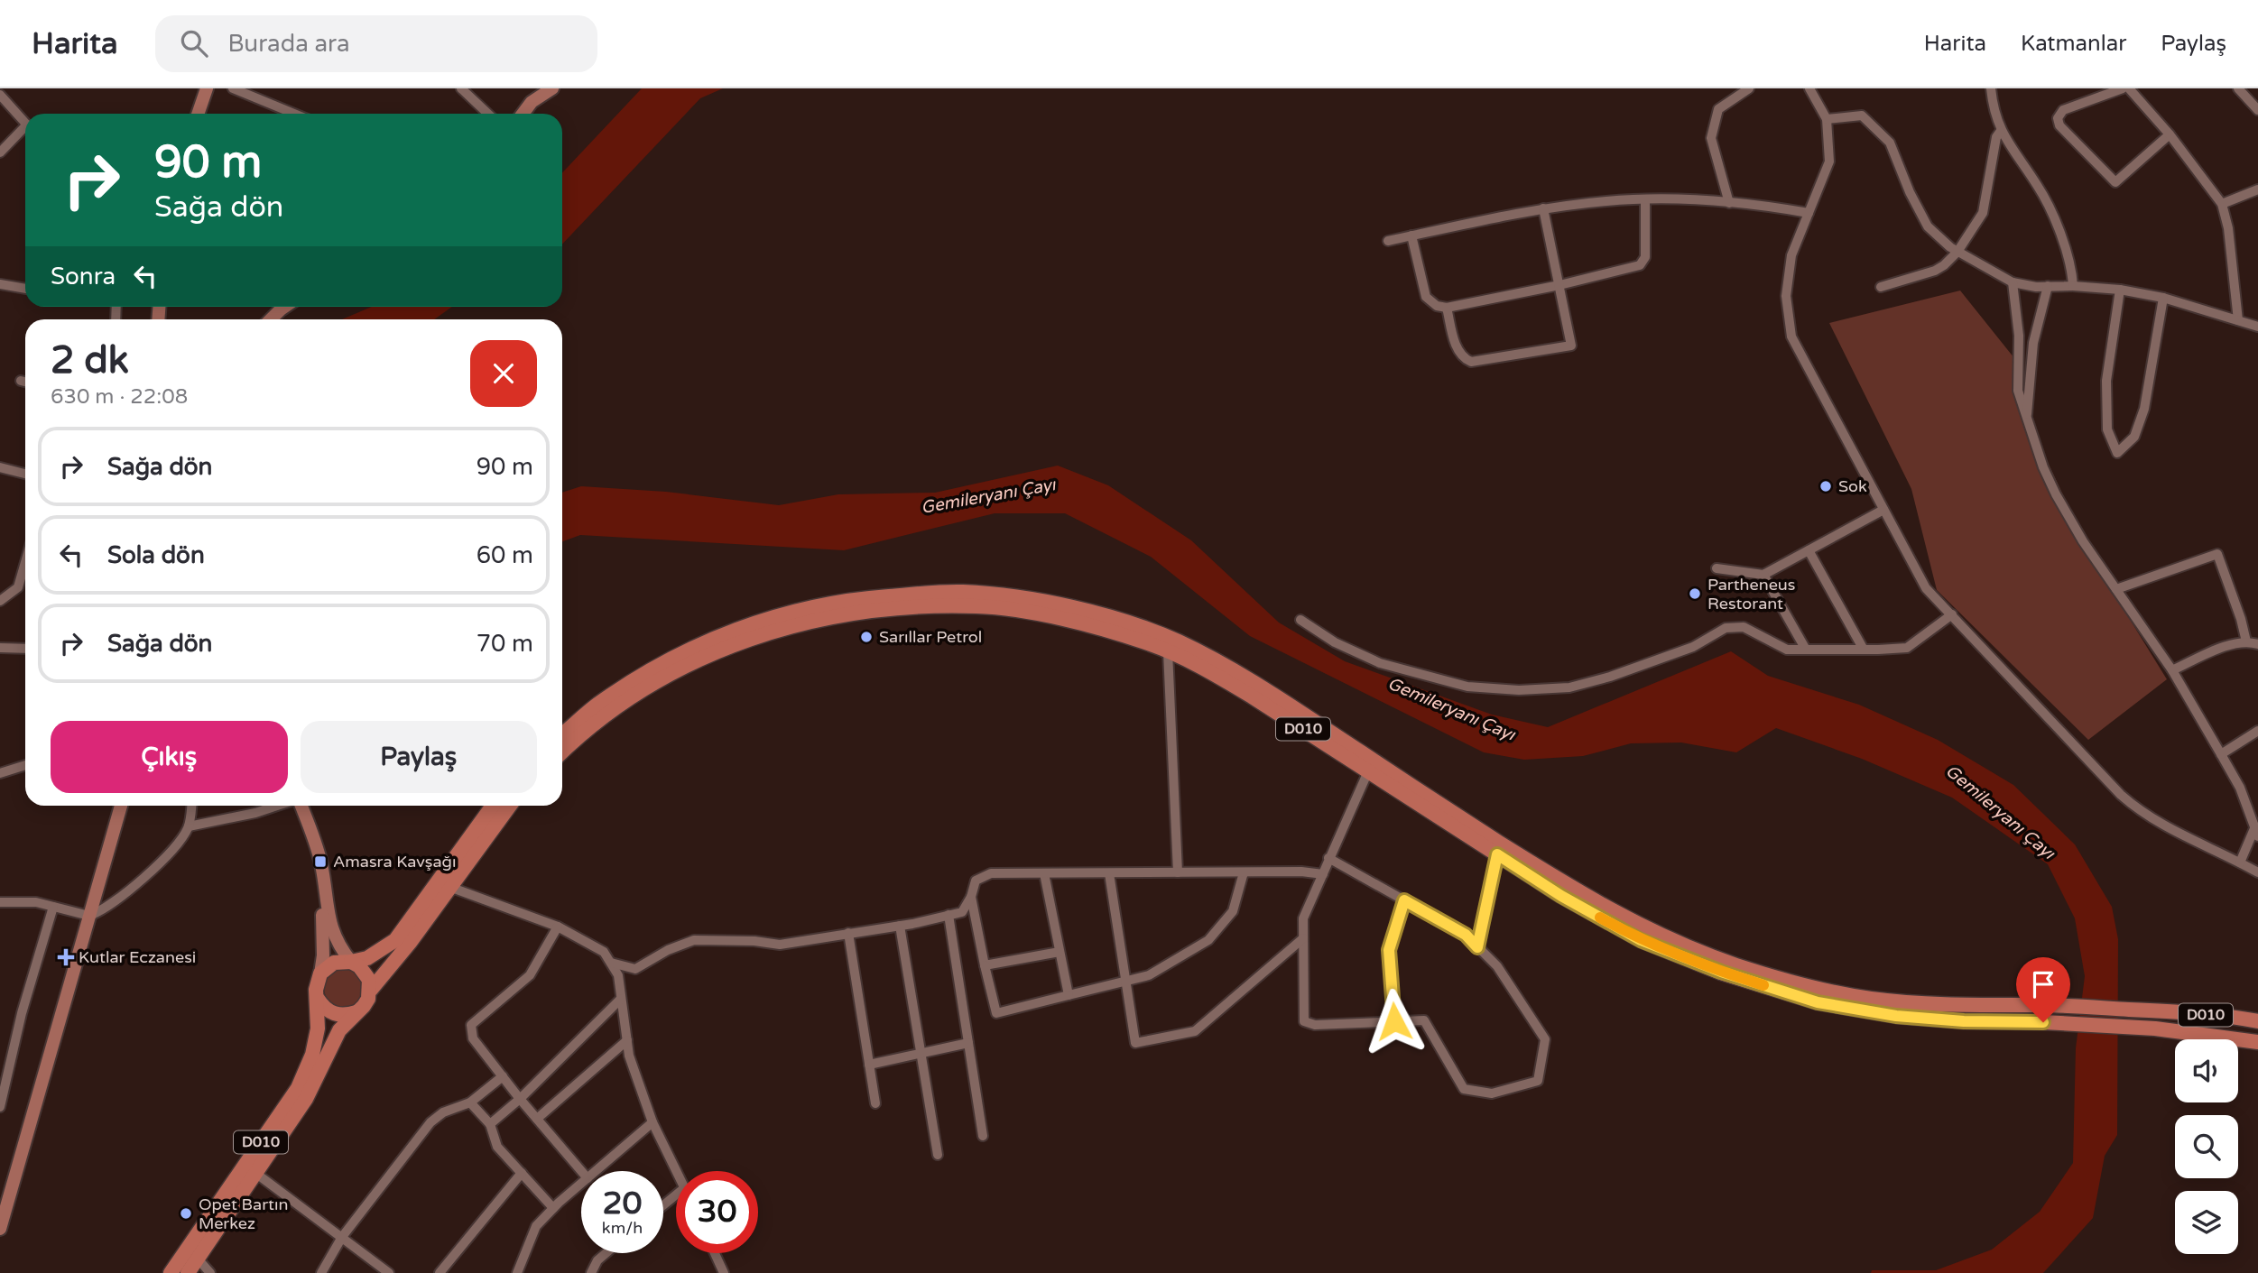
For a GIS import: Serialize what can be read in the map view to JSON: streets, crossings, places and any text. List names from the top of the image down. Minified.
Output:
{"streets":{"highway":["D010"]},"water":["Gemileryanı Çayı"],"places":{"other":["Sok","Partheneus Restorant","Sarıllar Petrol","Opet Bartın Merkez"],"transit":["Amasra Kavşağı"],"health":["Kutlar Eczanesi"]},"page":{"header":"Harita","search":"Burada ara","nav":["Harita","Katmanlar","Paylaş"],"turn":["90 m","Sağa dön"],"then":"Sonra","heading":["2 dk","630 m · 22:08"],"list":[{"name":"Sağa dön","value":"90 m"},{"name":"Sola dön","value":"60 m"},{"name":"Sağa dön","value":"70 m"}],"buttons":["Çıkış","Paylaş"],"speed":"20 km/h","limit":"30"}}
